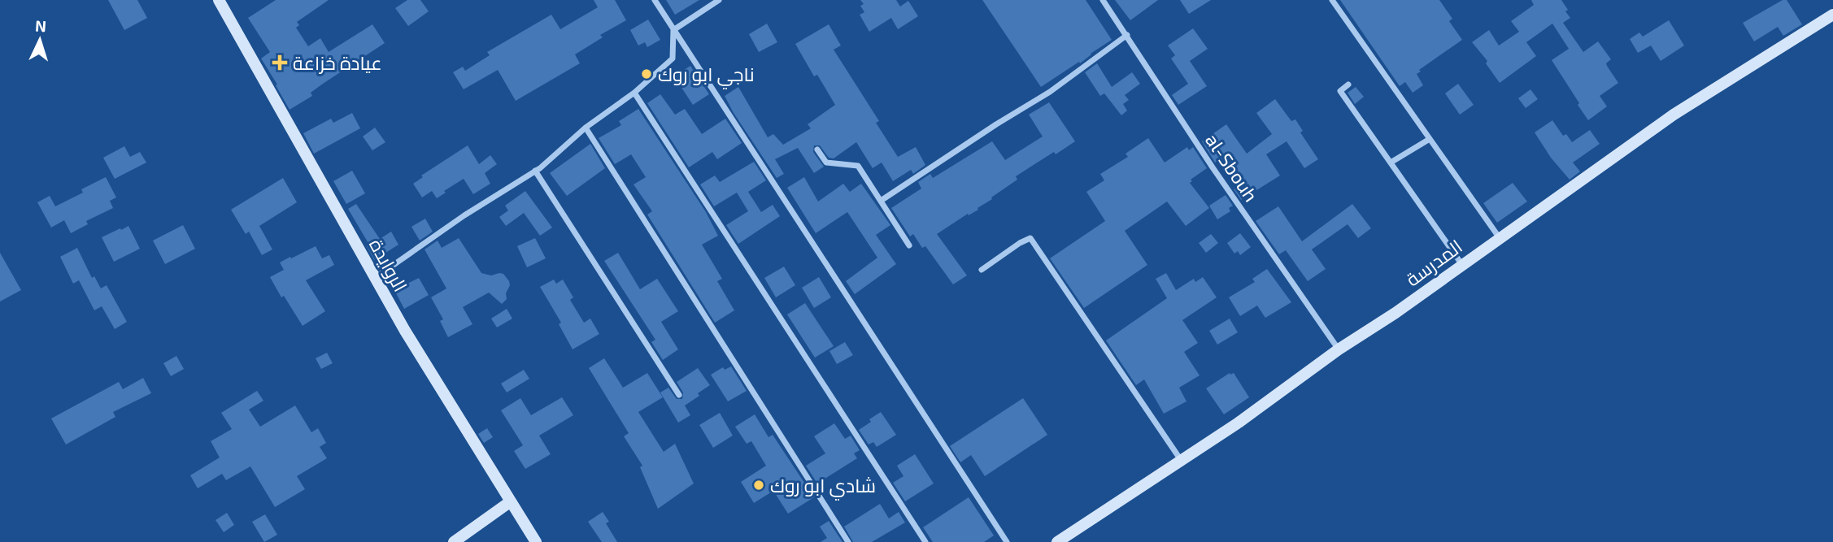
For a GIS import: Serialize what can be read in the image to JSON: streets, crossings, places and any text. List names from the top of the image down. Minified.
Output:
{"streets":{"street":["al-Sbouh","المدرسة","الروايدة"]},"crossings":[["al-Sbouh","المدرسة"]],"places":{"health":["عيادة خزاعة"],"other":["ناجي ابو روك","شادي ابو روك"]},"north":"top"}
